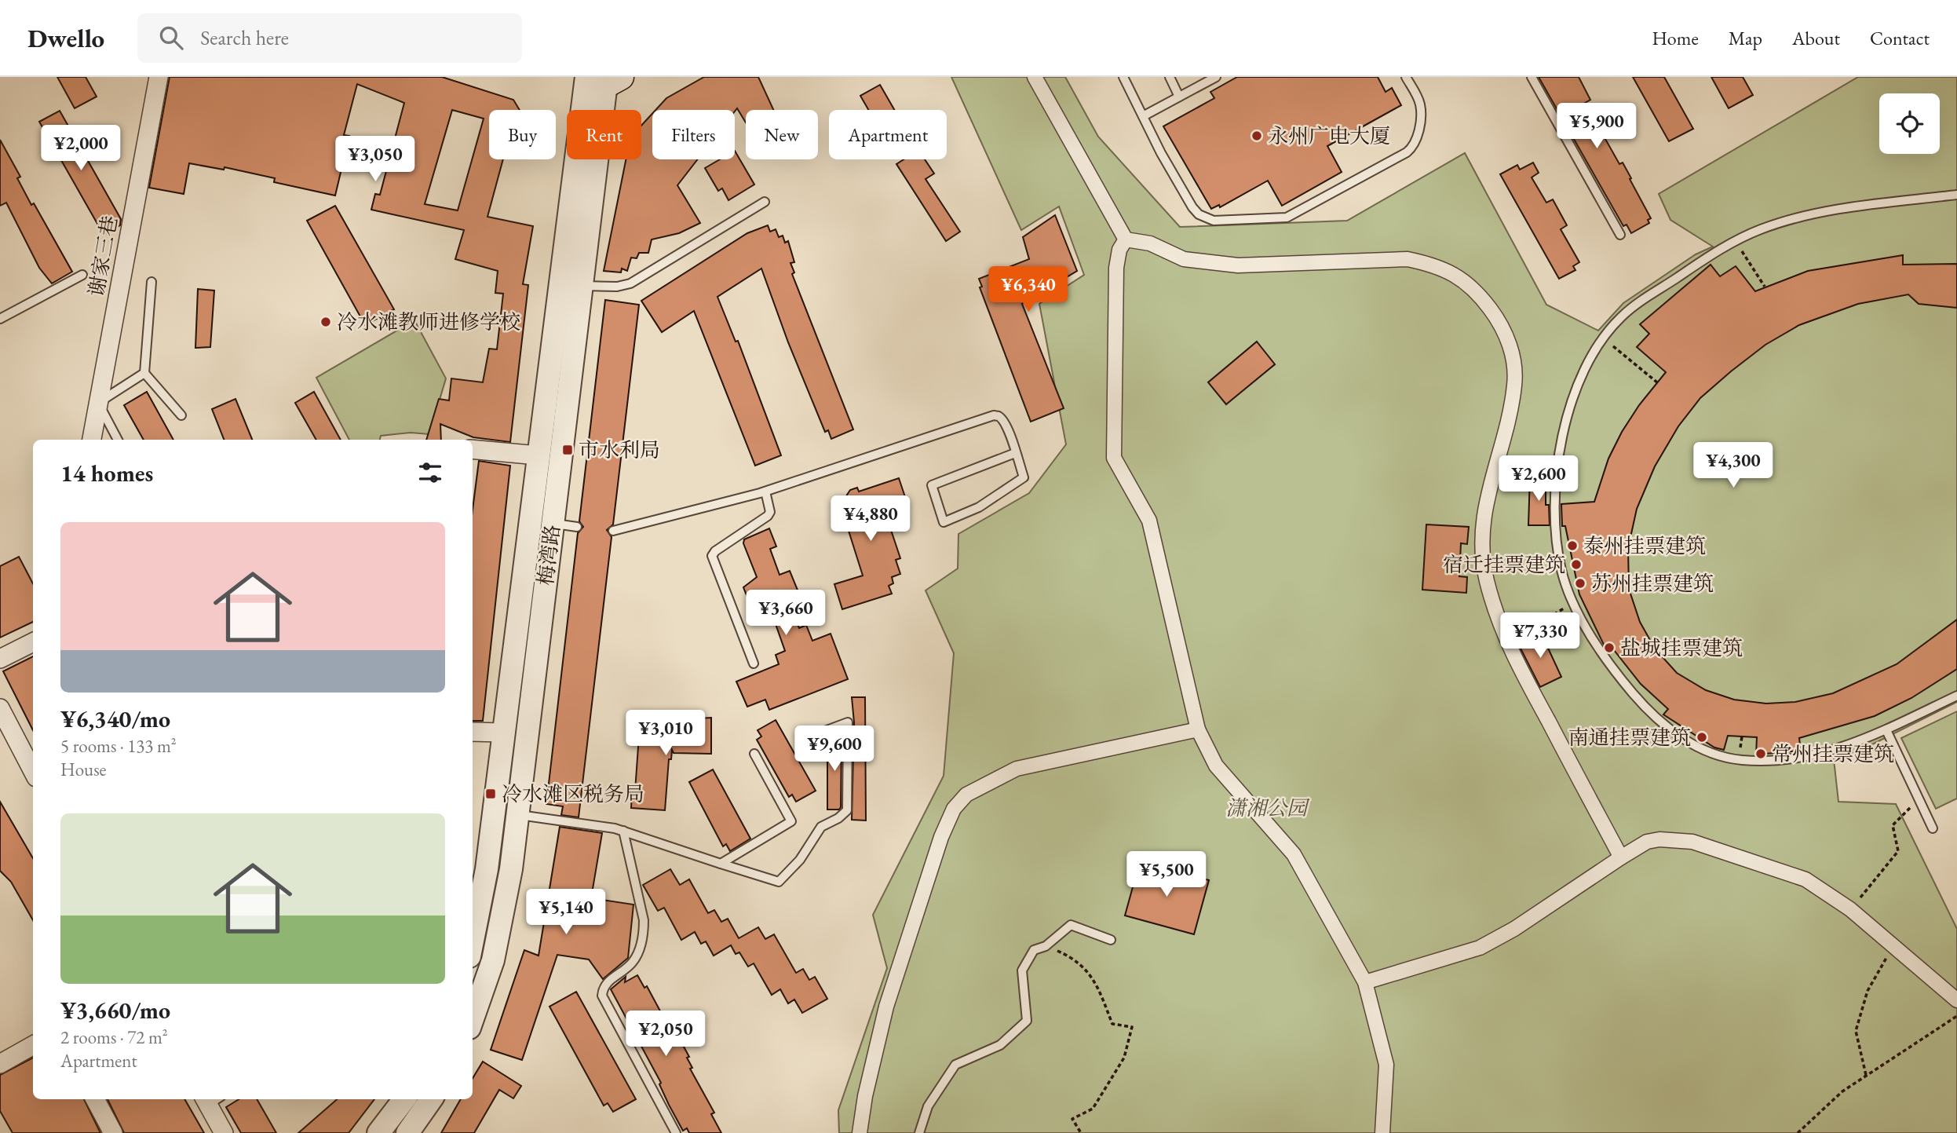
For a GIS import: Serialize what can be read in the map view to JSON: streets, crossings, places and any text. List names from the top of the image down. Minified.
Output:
{"streets":{"street":["谢家三巷","梅湾路"]},"parks":["潇湘公园"],"places":{"other":["永州广电大厦","冷水滩教师进修学校","泰州挂票建筑","宿迁挂票建筑","苏州挂票建筑","盐城挂票建筑","南通挂票建筑","常州挂票建筑"],"transit":["市水利局","冷水滩区税务局"]},"page":{"header":"Dwello","search":"Search here","nav":["Home","Map","About","Contact"],"price":["¥5,900","¥2,000","¥3,050","¥6,340","¥4,300","¥2,600","¥4,880","¥3,660","¥7,330","¥3,010","¥9,600","¥5,500","¥5,140","¥2,050"],"chip":["Buy","Rent","Filters","New","Apartment"],"heading":"14 homes","list":[{"name":"¥6,340/mo","note":"5 rooms · 133 m² · House"},{"name":"¥3,660/mo","note":"2 rooms · 72 m² · Apartment"}]}}
